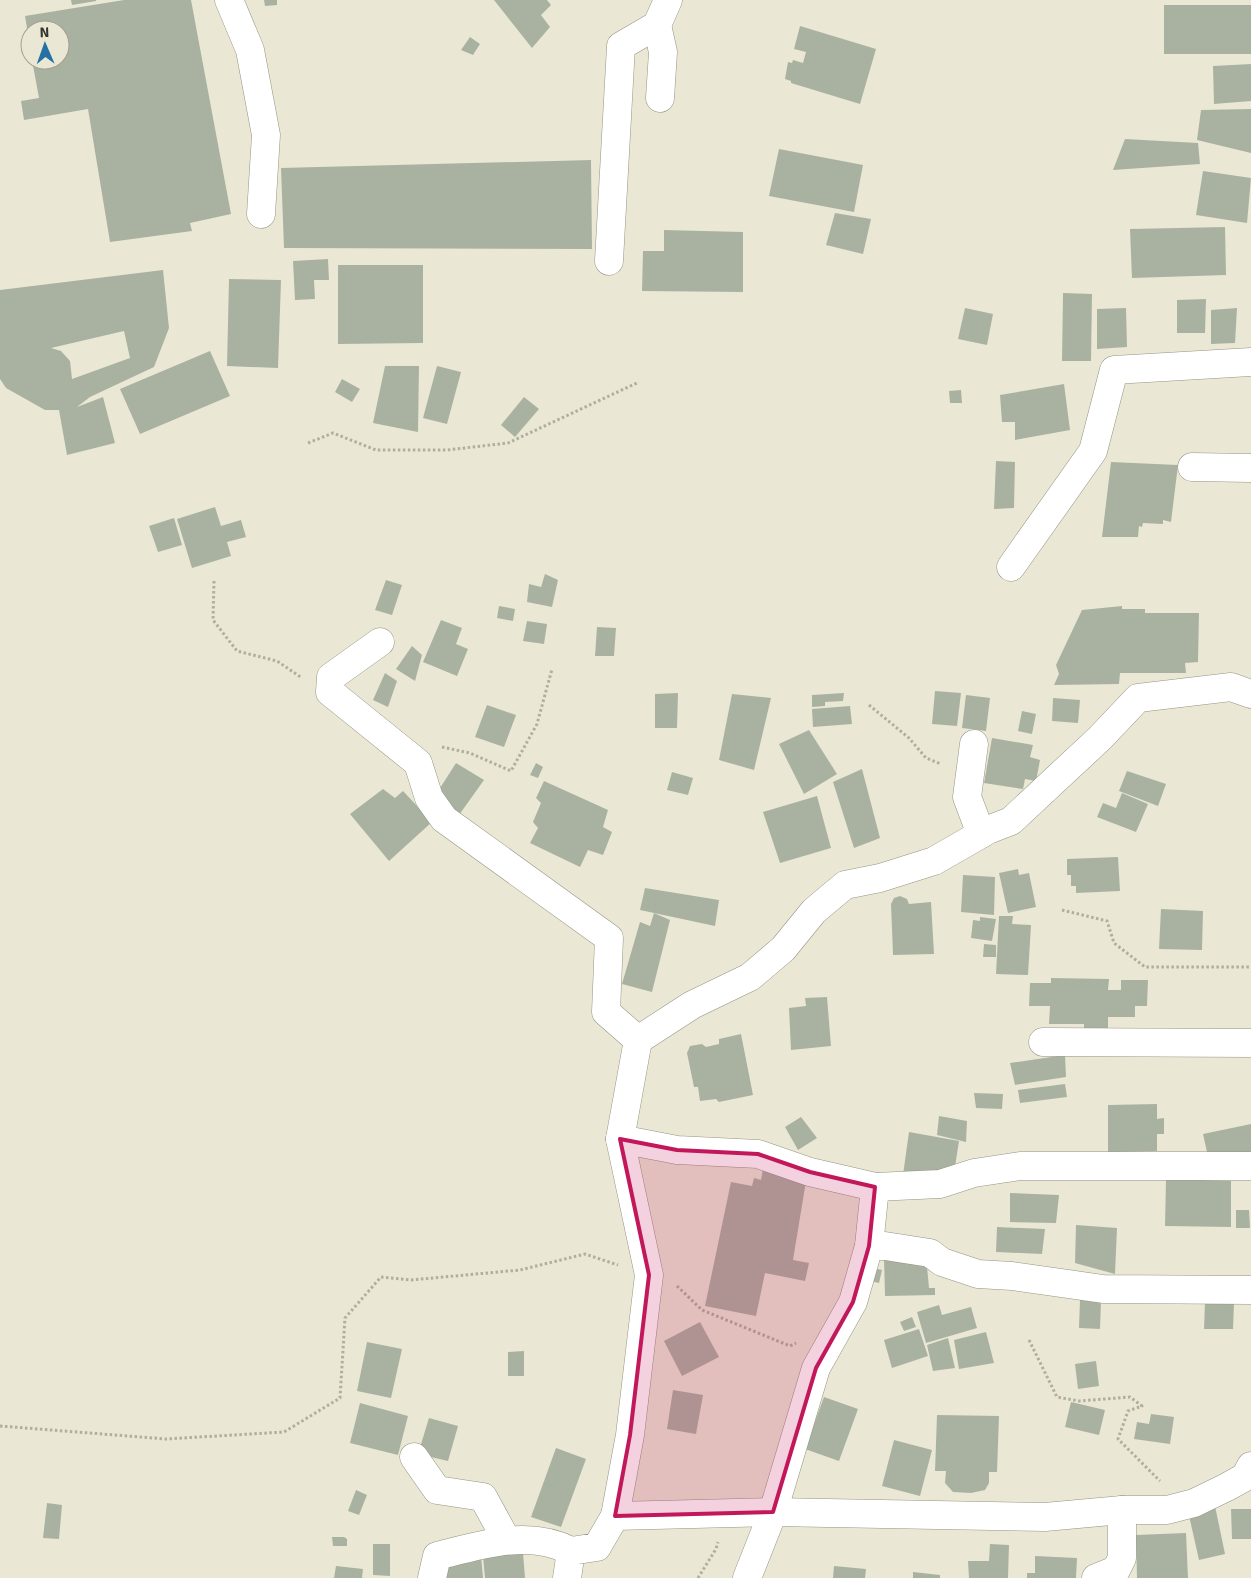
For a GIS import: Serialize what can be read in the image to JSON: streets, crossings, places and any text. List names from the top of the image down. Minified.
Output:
{"north":"top"}
